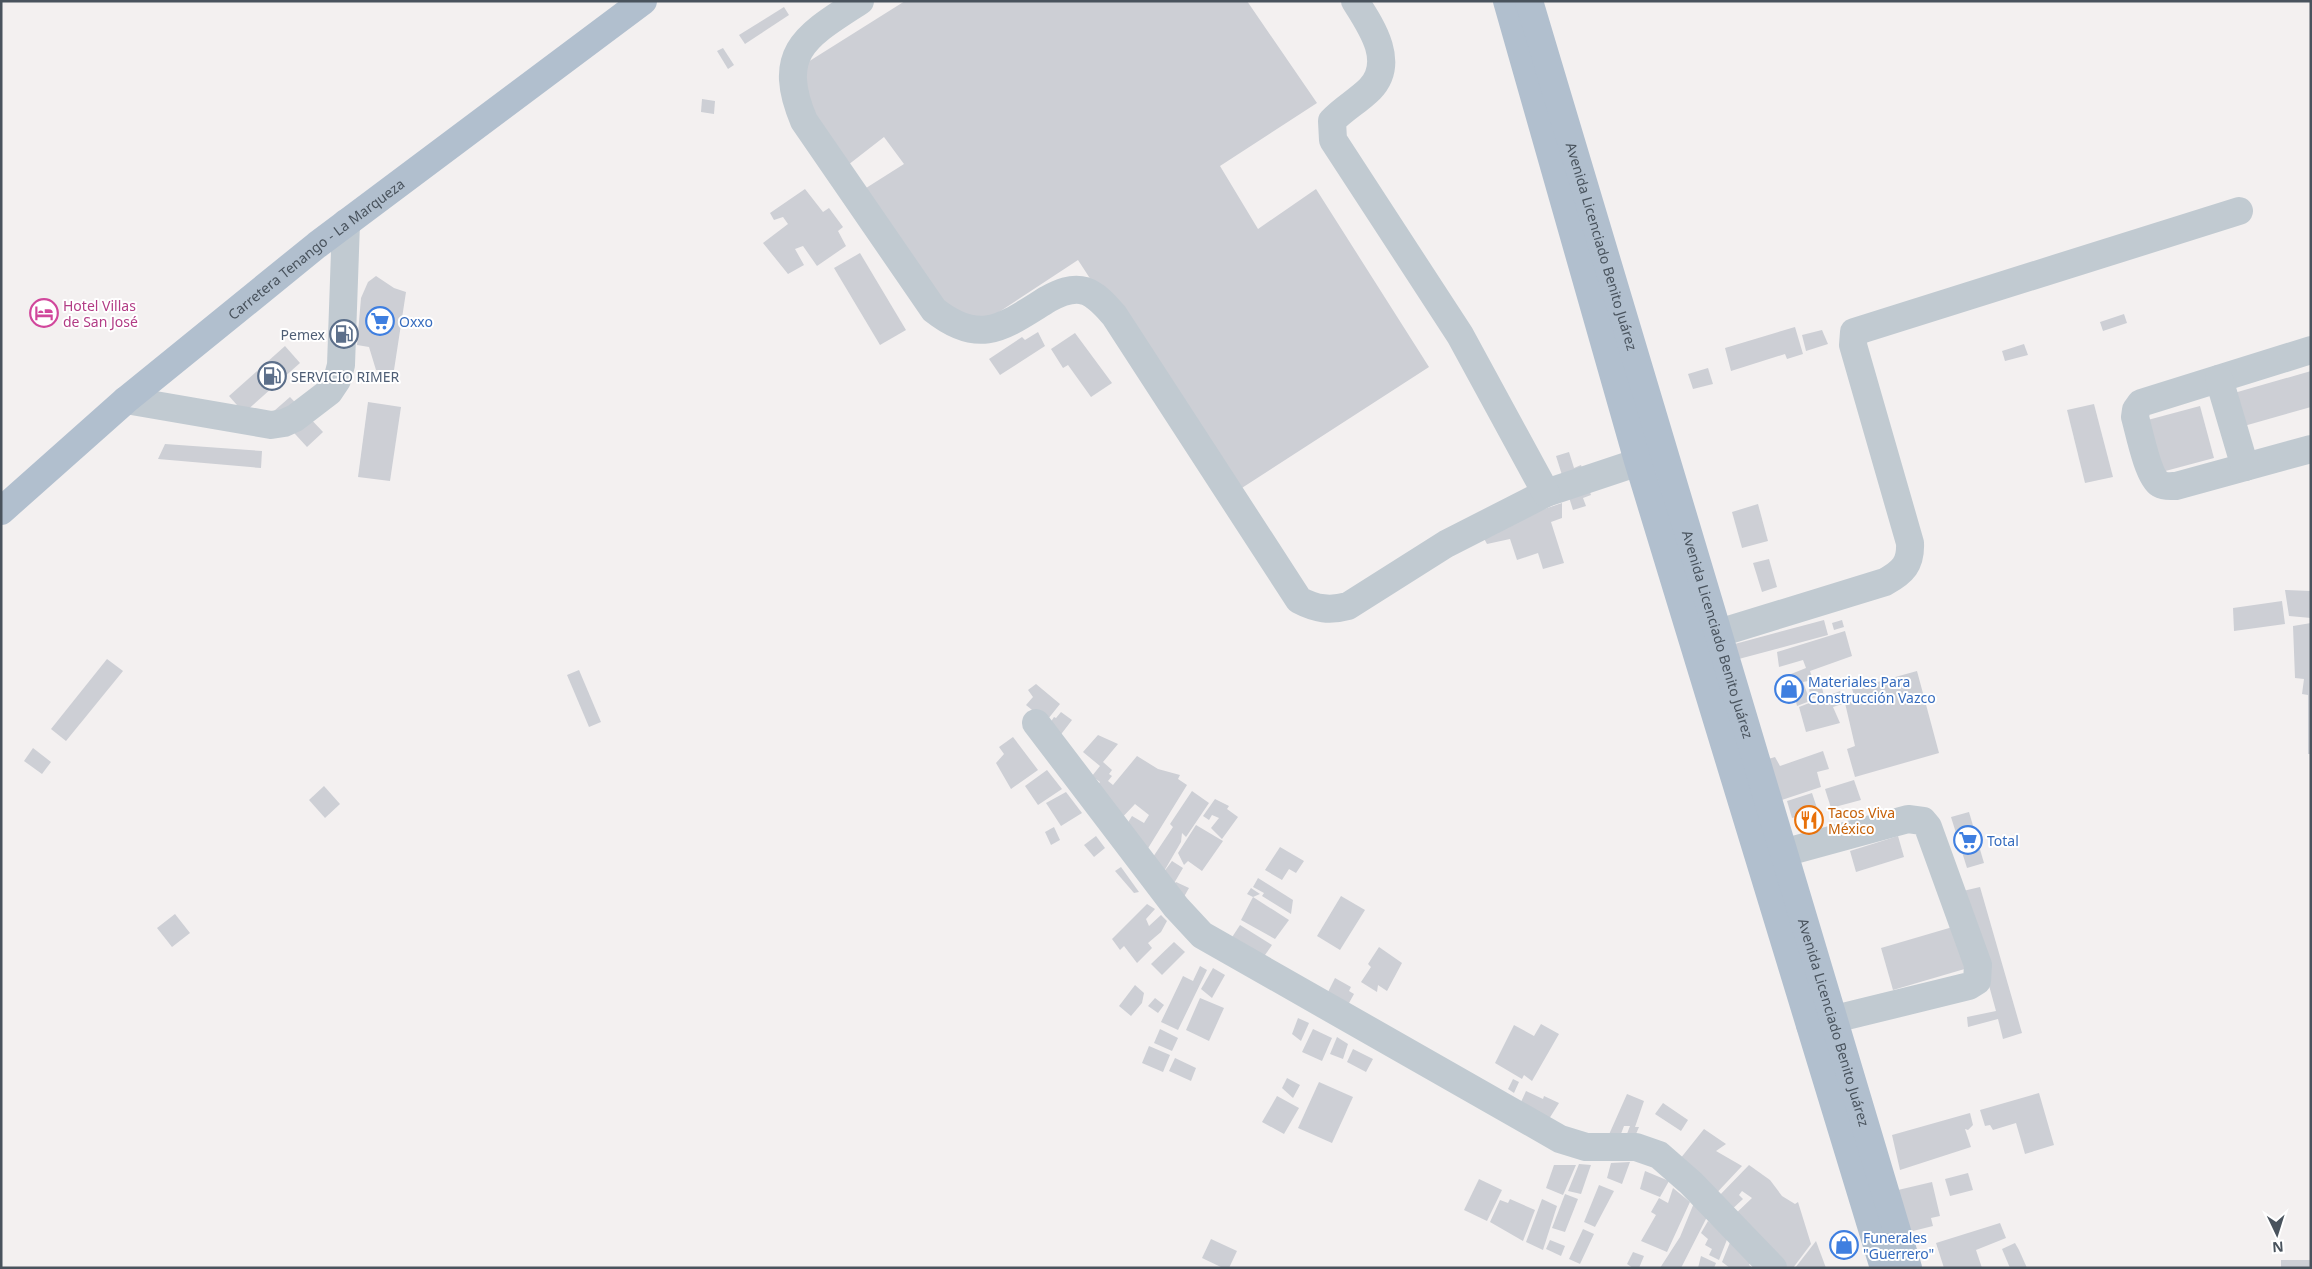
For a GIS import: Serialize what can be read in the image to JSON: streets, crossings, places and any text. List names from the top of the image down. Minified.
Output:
{"streets":{"main road":["Avenida Licenciado Benito Juárez","Carretera Tenango - La Marqueza"]},"places":{"hotel":["Hotel Villas de San José"],"supermarket":["Oxxo","Total"],"fuel station":["Pemex","SERVICIO RIMER"],"shop":["Materiales Para Construcción Vazco","Funerales \"Guerrero\""],"restaurant":["Tacos Viva México"]},"north":"bottom"}
